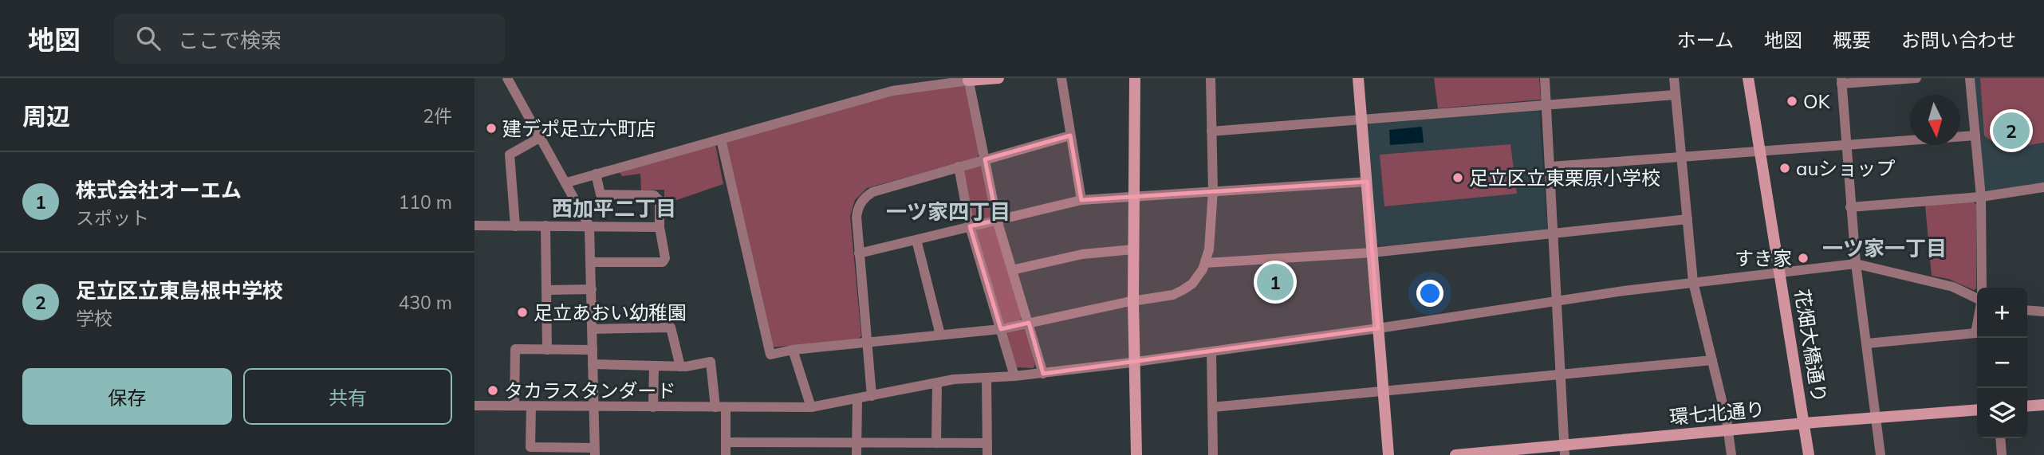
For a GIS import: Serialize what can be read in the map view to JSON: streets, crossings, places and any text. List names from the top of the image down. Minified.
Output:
{"streets":{"street":["花畑大橋通り","環七北通り"]},"crossings":[["花畑大橋通り","環七北通り"]],"districts":["西加平二丁目","一ツ家四丁目","一ツ家一丁目"],"places":["OK","建デポ足立六町店","auショップ","足立区立東栗原小学校","すき家","足立あおい幼稚園","タカラスタンダード"],"north":"bottom","page":{"header":"地図","search":"ここで検索","nav":["ホーム","地図","概要","お問い合わせ"],"heading":["周辺","2件"],"pins":["2","1"],"list":[{"mark":"1","name":"株式会社オーエム","note":"スポット","value":"110 m"},{"mark":"2","name":"足立区立東島根中学校","note":"学校","value":"430 m"}],"map_buttons":["+","−"],"buttons":["保存","共有"]}}
